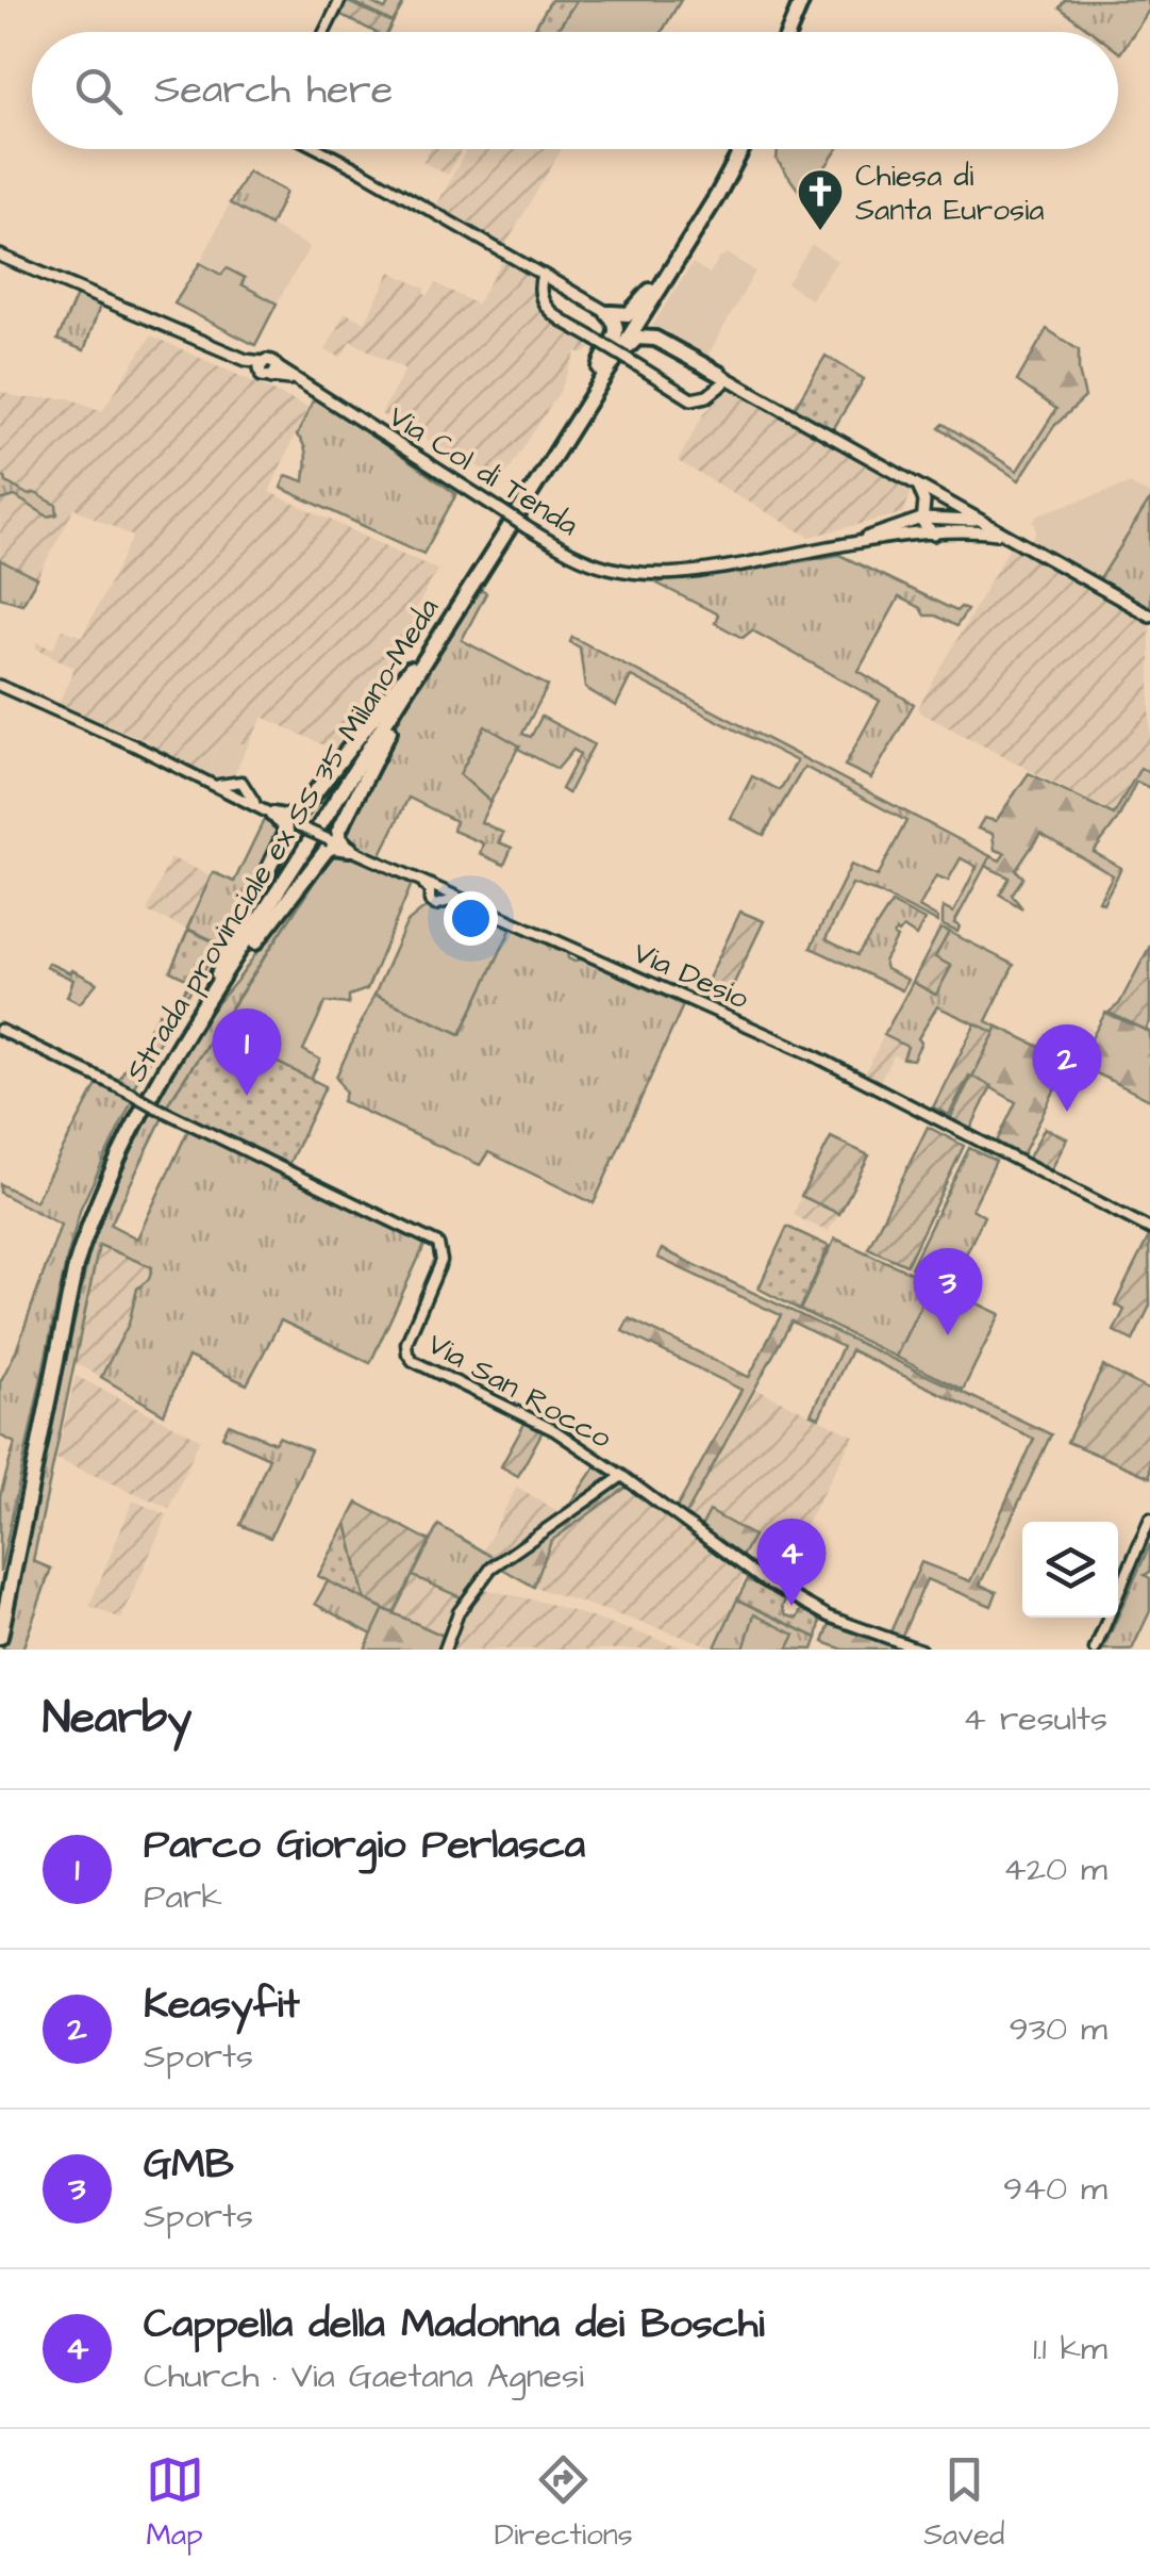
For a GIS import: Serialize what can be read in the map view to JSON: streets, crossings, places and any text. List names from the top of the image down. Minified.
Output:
{"streets":{"highway":["Strada provinciale ex SS 35 Milano-Meda"],"main road":["Via Col di Tenda"],"street":["Via Desio","Via San Rocco"]},"places":{"church":["Chiesa di Santa Eurosia"]},"page":{"search":"Search here","pins":["1","2","3","4"],"heading":["Nearby","4 results"],"list":[{"mark":"1","name":"Parco Giorgio Perlasca","note":"Park","value":"420 m"},{"mark":"2","name":"Keasyfit","note":"Sports","value":"930 m"},{"mark":"3","name":"GMB","note":"Sports","value":"940 m"},{"mark":"4","name":"Cappella della Madonna dei Boschi","note":"Church · Via Gaetana Agnesi","value":"1.1 km"}],"nav":["Map","Directions","Saved"]}}
